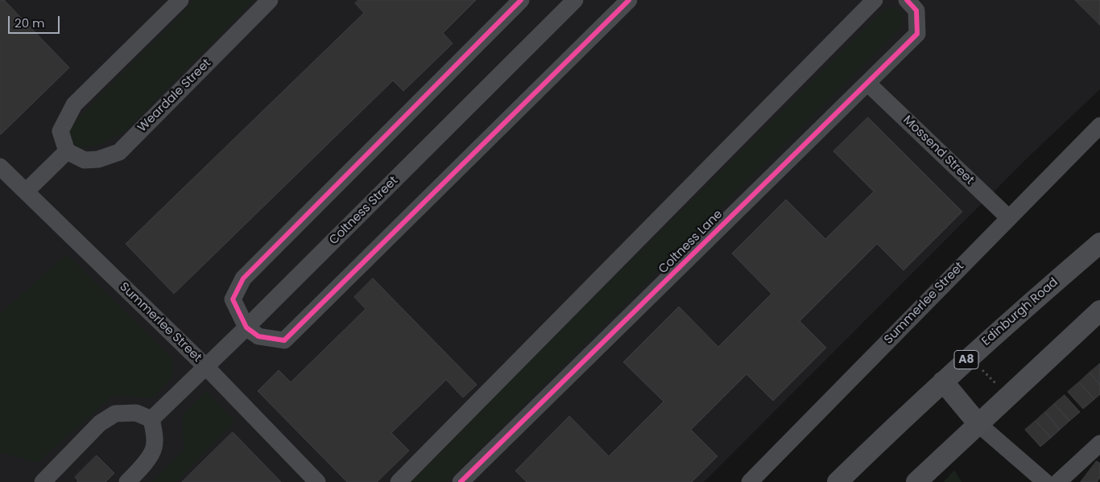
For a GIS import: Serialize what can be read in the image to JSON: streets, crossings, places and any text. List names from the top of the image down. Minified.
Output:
{"streets":{"main road":["Edinburgh Road","A8"],"street":["Weardale Street","Mossend Street","Coltness Street","Coltness Lane","Summerlee Street"]},"crossings":[["Mossend Street","Coltness Lane"],["Mossend Street","Summerlee Street"],["Coltness Street","Summerlee Street"]],"scale_bar":"20 m"}
